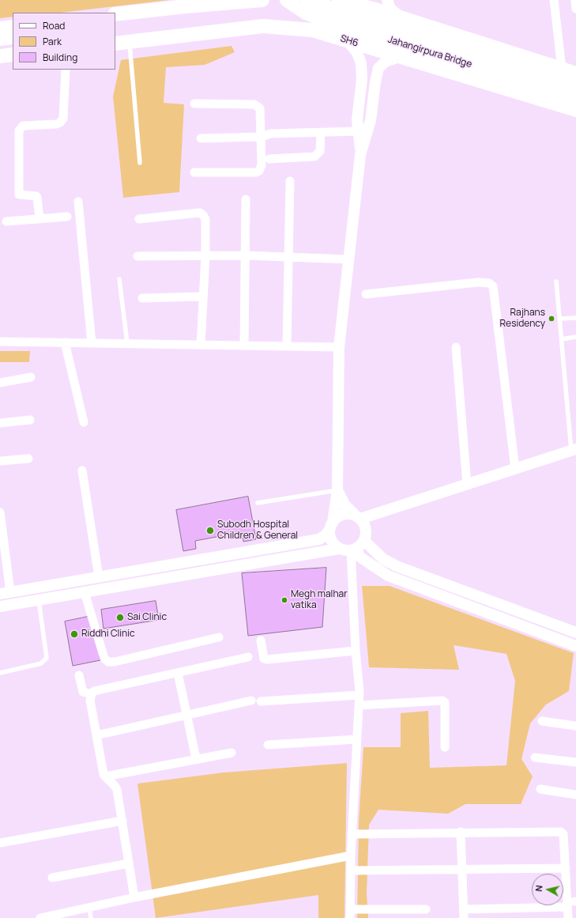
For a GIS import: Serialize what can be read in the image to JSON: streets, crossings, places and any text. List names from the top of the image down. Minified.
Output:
{"streets":{"main road":["SH6","Jahangirpura Bridge"]},"places":["Rajhans Residency","Subodh Hospital Children & General","Megh malhar vatika","Sai Clinic","Riddhi Clinic"],"legend":["Road","Park","Building"],"north":"left"}
